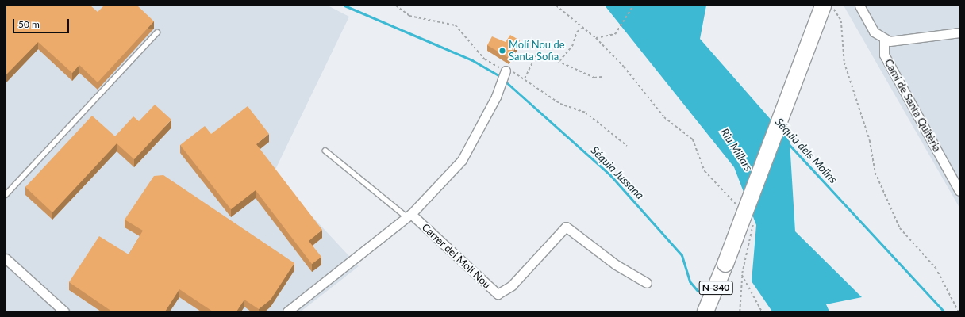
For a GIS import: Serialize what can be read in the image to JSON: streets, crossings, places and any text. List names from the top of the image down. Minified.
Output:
{"streets":{"highway":["N-340"],"street":["Camí de Santa Quitèria","Carrer del Molí Nou"]},"water":["Riu Millars","Séquia dels Molins","Séquia Jussana"],"places":["Molí Nou de Santa Sofia"],"scale_bar":"50 m"}
